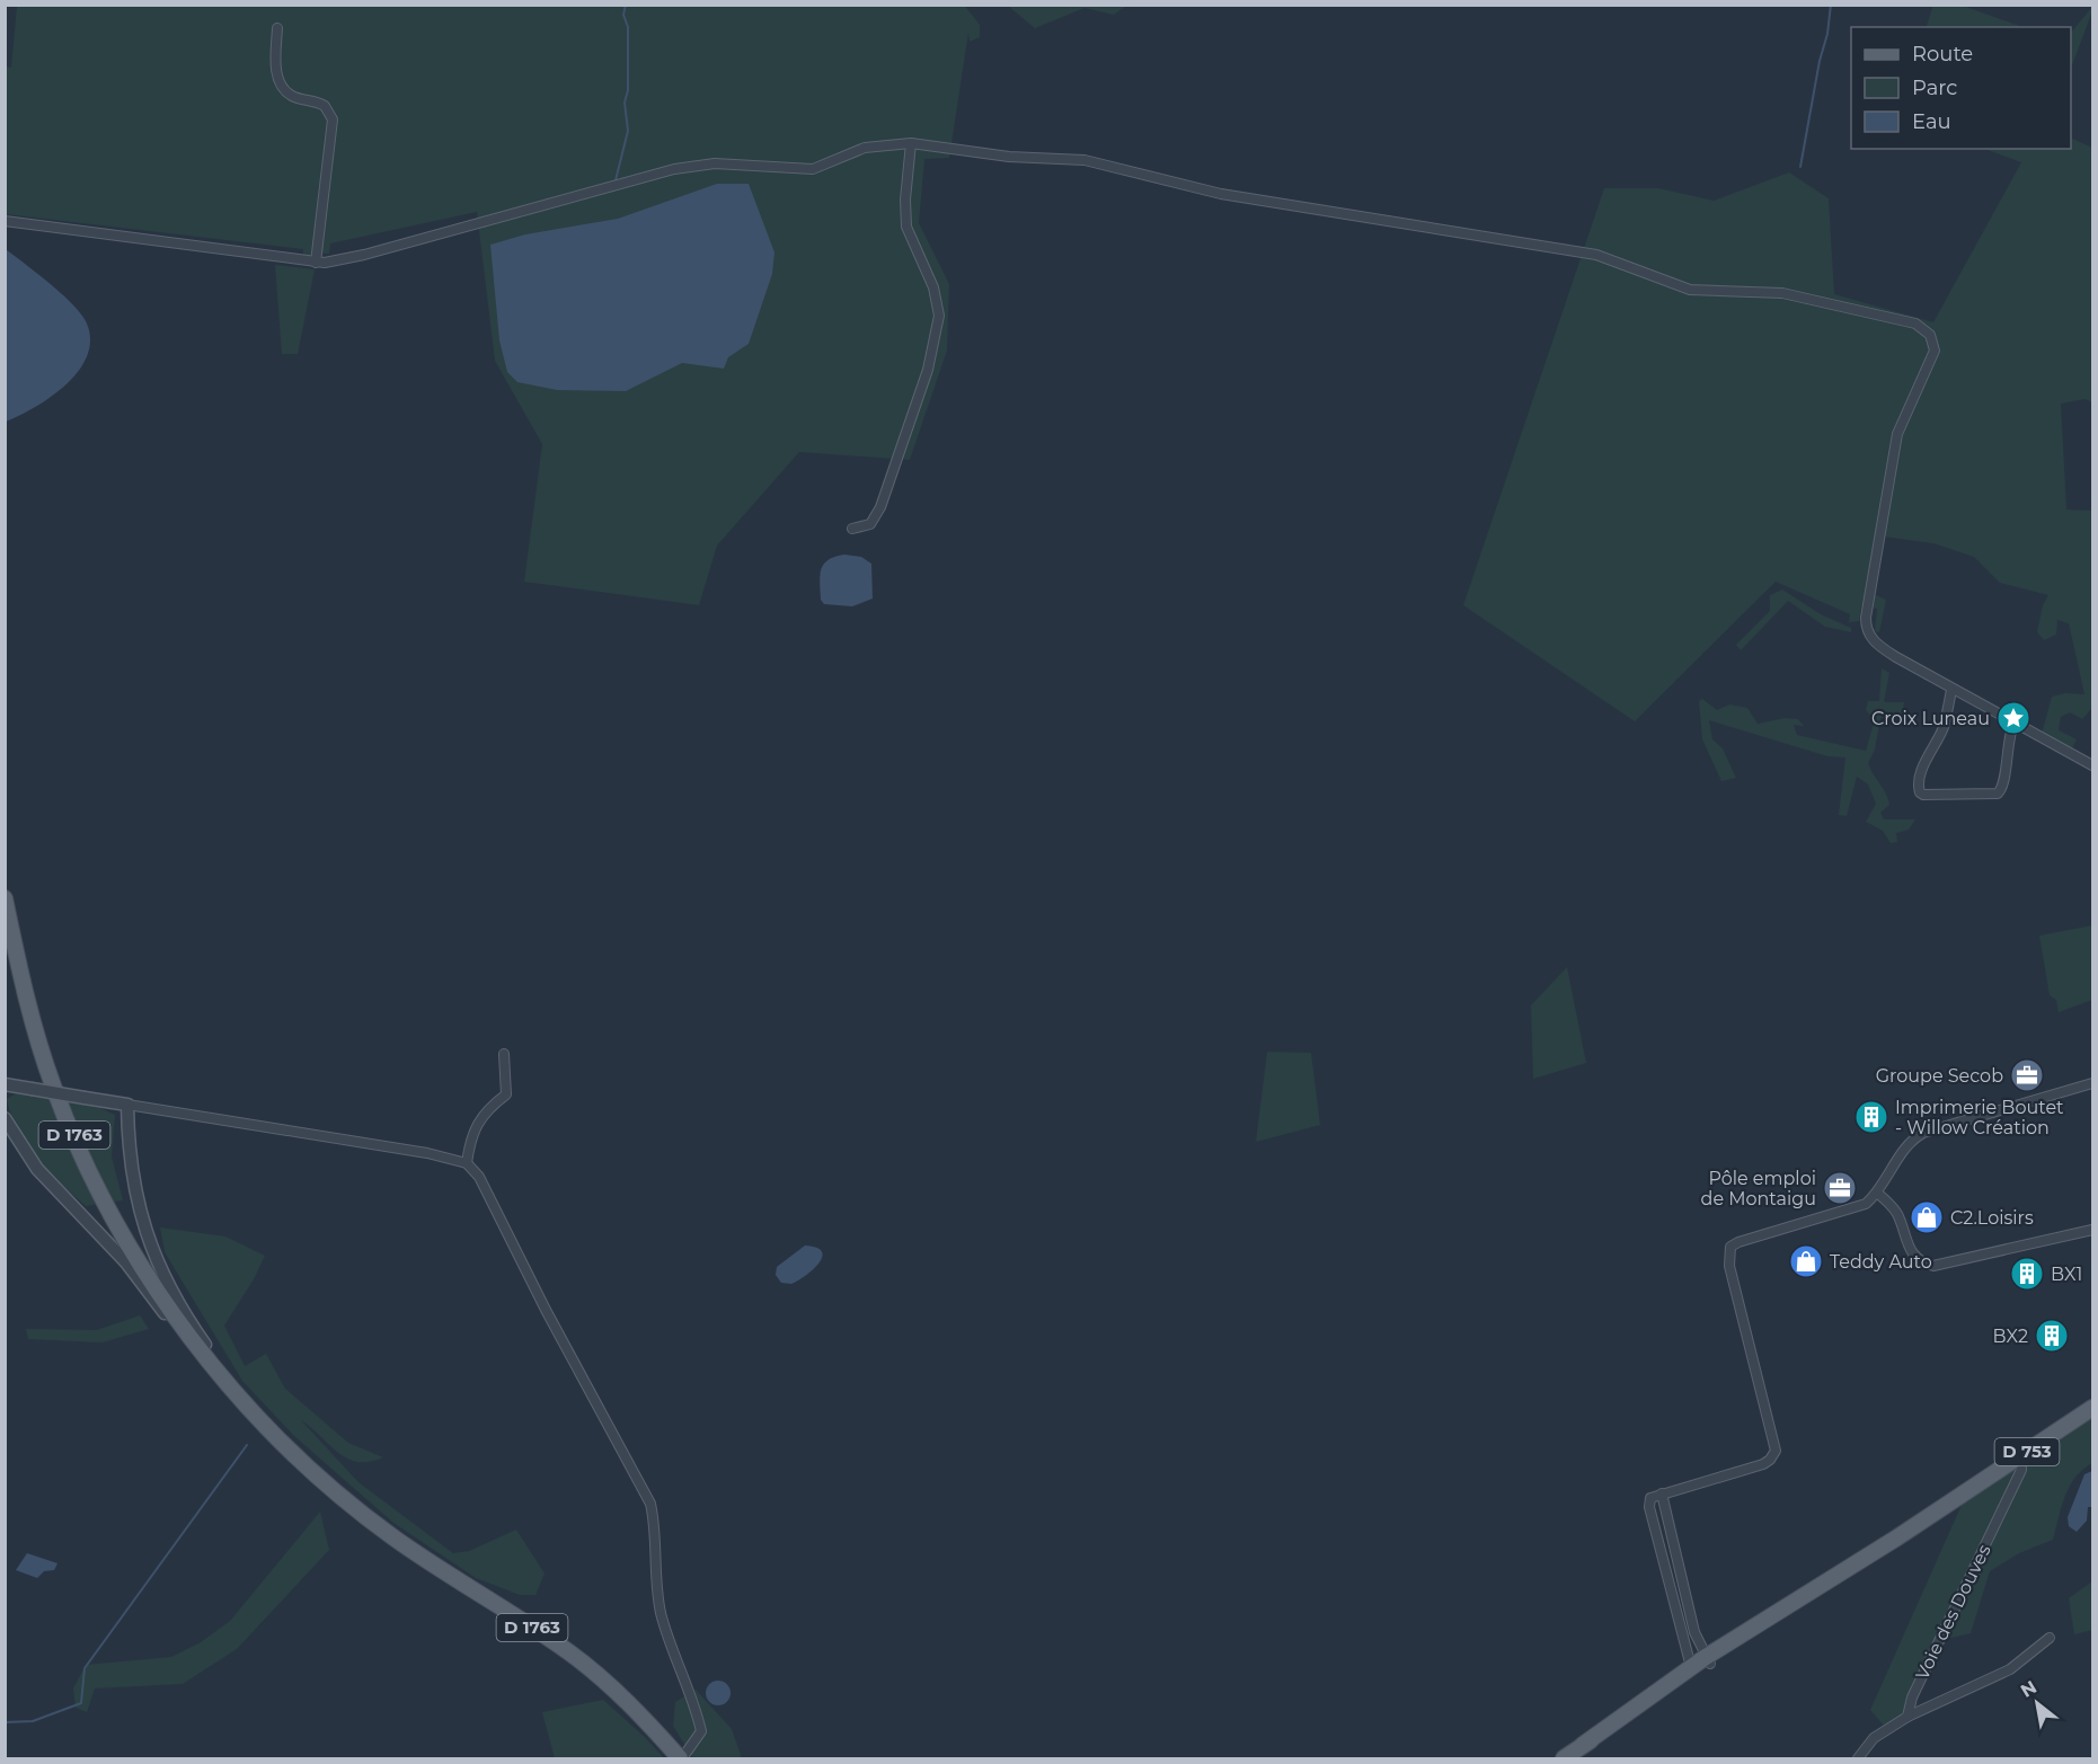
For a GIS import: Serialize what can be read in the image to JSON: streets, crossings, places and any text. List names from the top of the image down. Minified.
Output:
{"streets":{"main road":["D 1763","D 753"],"street":["Voie des Douves"]},"crossings":[["D 753","Voie des Douves"]],"places":{"place":["Croix Luneau"],"office":["Groupe Secob","Pôle emploi de Montaigu"],"building":["Imprimerie Boutet - Willow Création","BX1","BX2"],"shop":["C2.Loisirs","Teddy Auto"]},"legend":["Route","Parc","Eau"],"north":"top left"}
